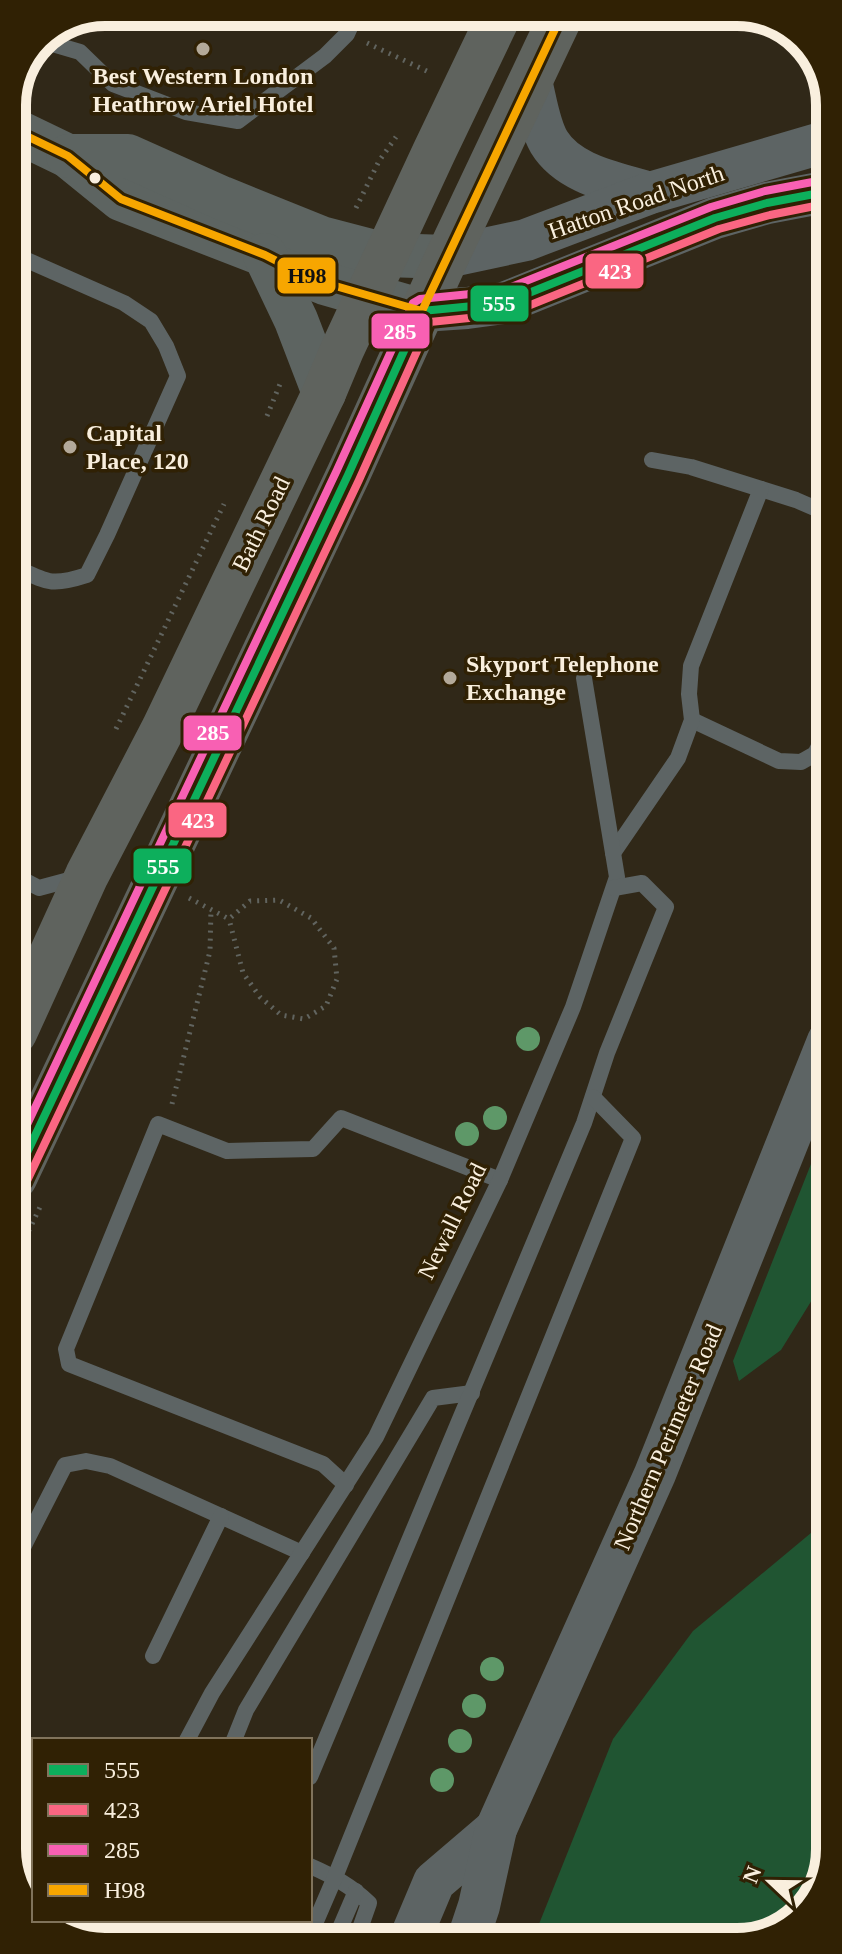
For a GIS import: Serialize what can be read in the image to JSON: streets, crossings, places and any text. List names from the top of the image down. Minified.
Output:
{"streets":{"highway":["Bath Road"],"street":["Hatton Road North","Northern Perimeter Road"],"lane":["Newall Road"]},"places":["Best Western London Heathrow Ariel Hotel","Capital Place, 120","Skyport Telephone Exchange"],"lines":["transit line H98","transit line 285","transit line 555","transit line 423"],"legend":["555","423","285","H98"],"north":"left"}
